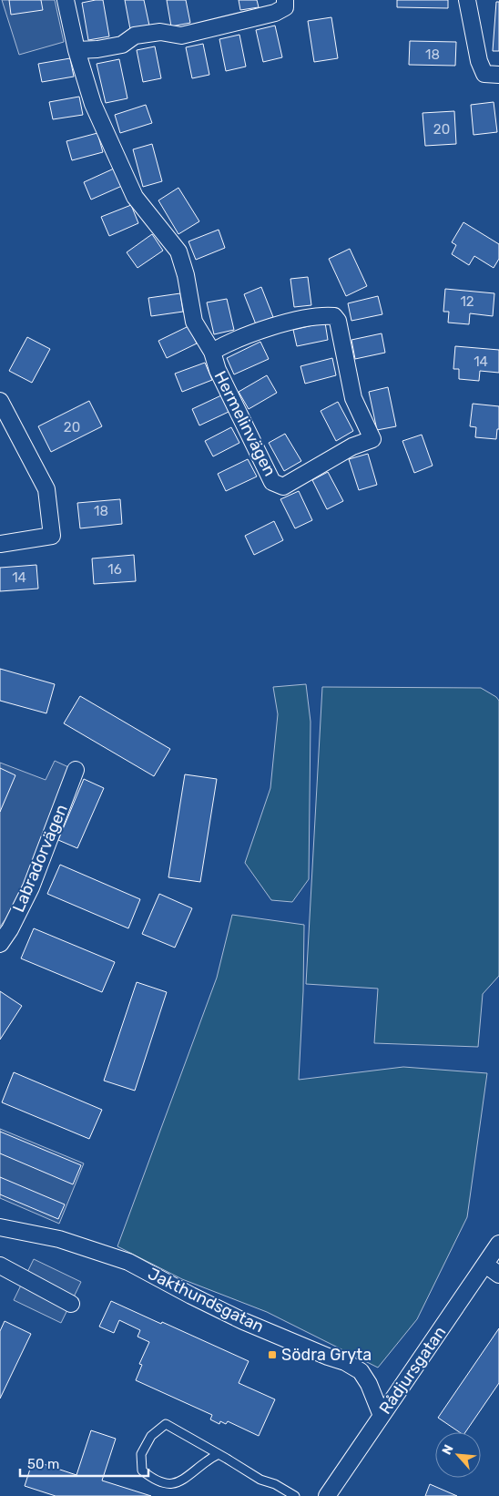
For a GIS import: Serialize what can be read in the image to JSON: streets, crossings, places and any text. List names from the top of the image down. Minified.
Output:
{"streets":{"street":["Hermelinvägen","Labradorvägen","Jakthundsgatan","Rådjursgatan"]},"crossings":[["Jakthundsgatan","Rådjursgatan"]],"places":{"transit":["Södra Gryta"]},"house_numbers":["18","20","12","14","20","18","16","14"],"scale_bar":"50 m","north":"top left"}
